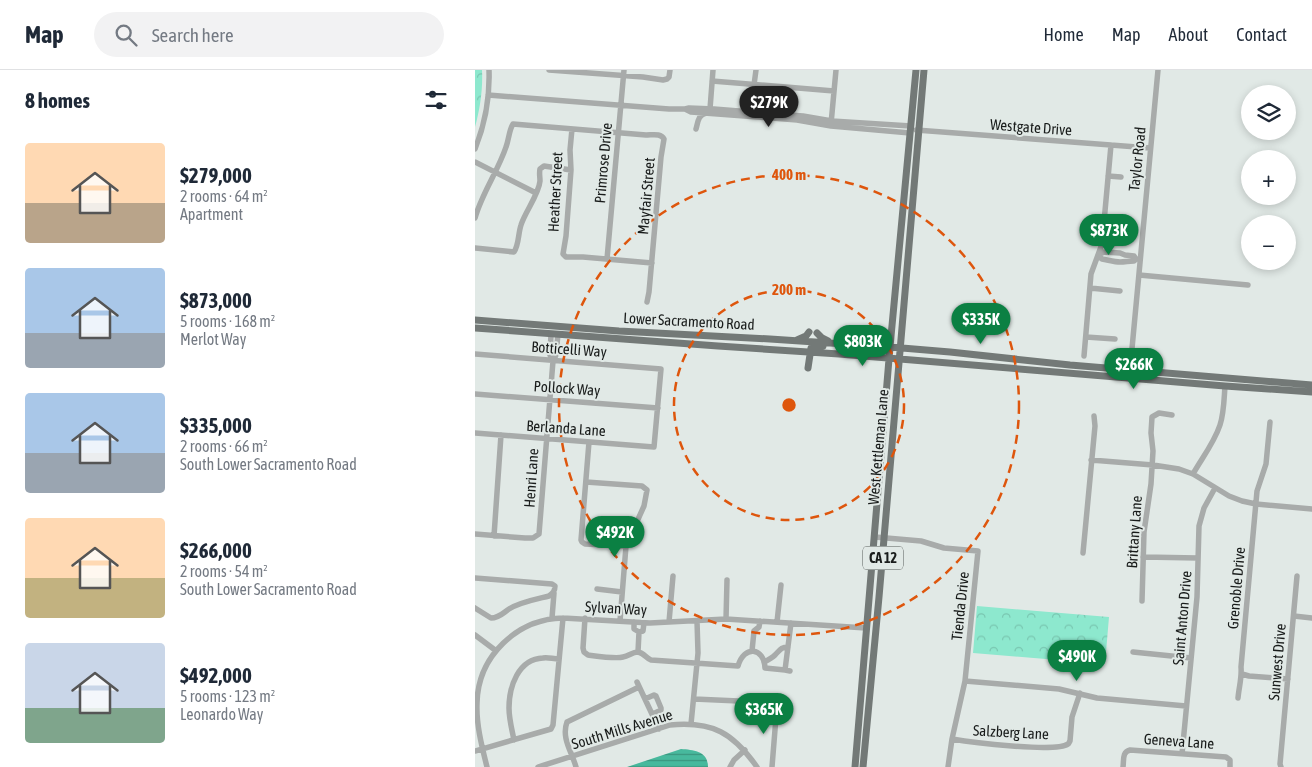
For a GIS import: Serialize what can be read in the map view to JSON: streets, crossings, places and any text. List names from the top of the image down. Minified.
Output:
{"streets":{"main road":["Lower Sacramento Road","West Kettleman Lane","CA 12"],"street":["Westgate Drive","Taylor Road","Primrose Drive","Heather Street","Mayfair Street","Botticelli Way","Pollock Way","Berlanda Lane","Henri Lane","Brittany Lane","Grenoble Drive","Tienda Drive","Sylvan Way","Saint Anton Drive","Sunwest Drive","South Mills Avenue","Salzberg Lane","Geneva Lane"]},"crossings":[["Westgate Drive","Taylor Road"],["Westgate Drive","Primrose Drive"],["Westgate Drive","West Kettleman Lane"],["Taylor Road","Lower Sacramento Road"],["Primrose Drive","Heather Street"],["Primrose Drive","Mayfair Street"],["Lower Sacramento Road","West Kettleman Lane"],["Lower Sacramento Road","Henri Lane"],["Botticelli Way","Pollock Way"],["Botticelli Way","Berlanda Lane"],["Botticelli Way","Henri Lane"],["Pollock Way","Berlanda Lane"],["Pollock Way","Henri Lane"],["Berlanda Lane","Henri Lane"],["West Kettleman Lane","Tienda Drive"],["West Kettleman Lane","Sylvan Way"],["Tienda Drive","Salzberg Lane"],["Saint Anton Drive","Geneva Lane"]],"page":{"header":"Map","search":"Search here","nav":["Home","Map","About","Contact"],"heading":"8 homes","map_buttons":["+","−"],"price":["$279K","$873K","$335K","$803K","$266K","$492K","$490K","$365K"],"list":[{"name":"$279,000","note":"2 rooms · 64 m² · Apartment"},{"name":"$873,000","note":"5 rooms · 168 m² · Merlot Way"},{"name":"$335,000","note":"2 rooms · 66 m² · South Lower Sacramento Road"},{"name":"$266,000","note":"2 rooms · 54 m² · South Lower Sacramento Road"},{"name":"$492,000","note":"5 rooms · 123 m² · Leonardo Way"}]},"rings":["400 m","200 m"]}
